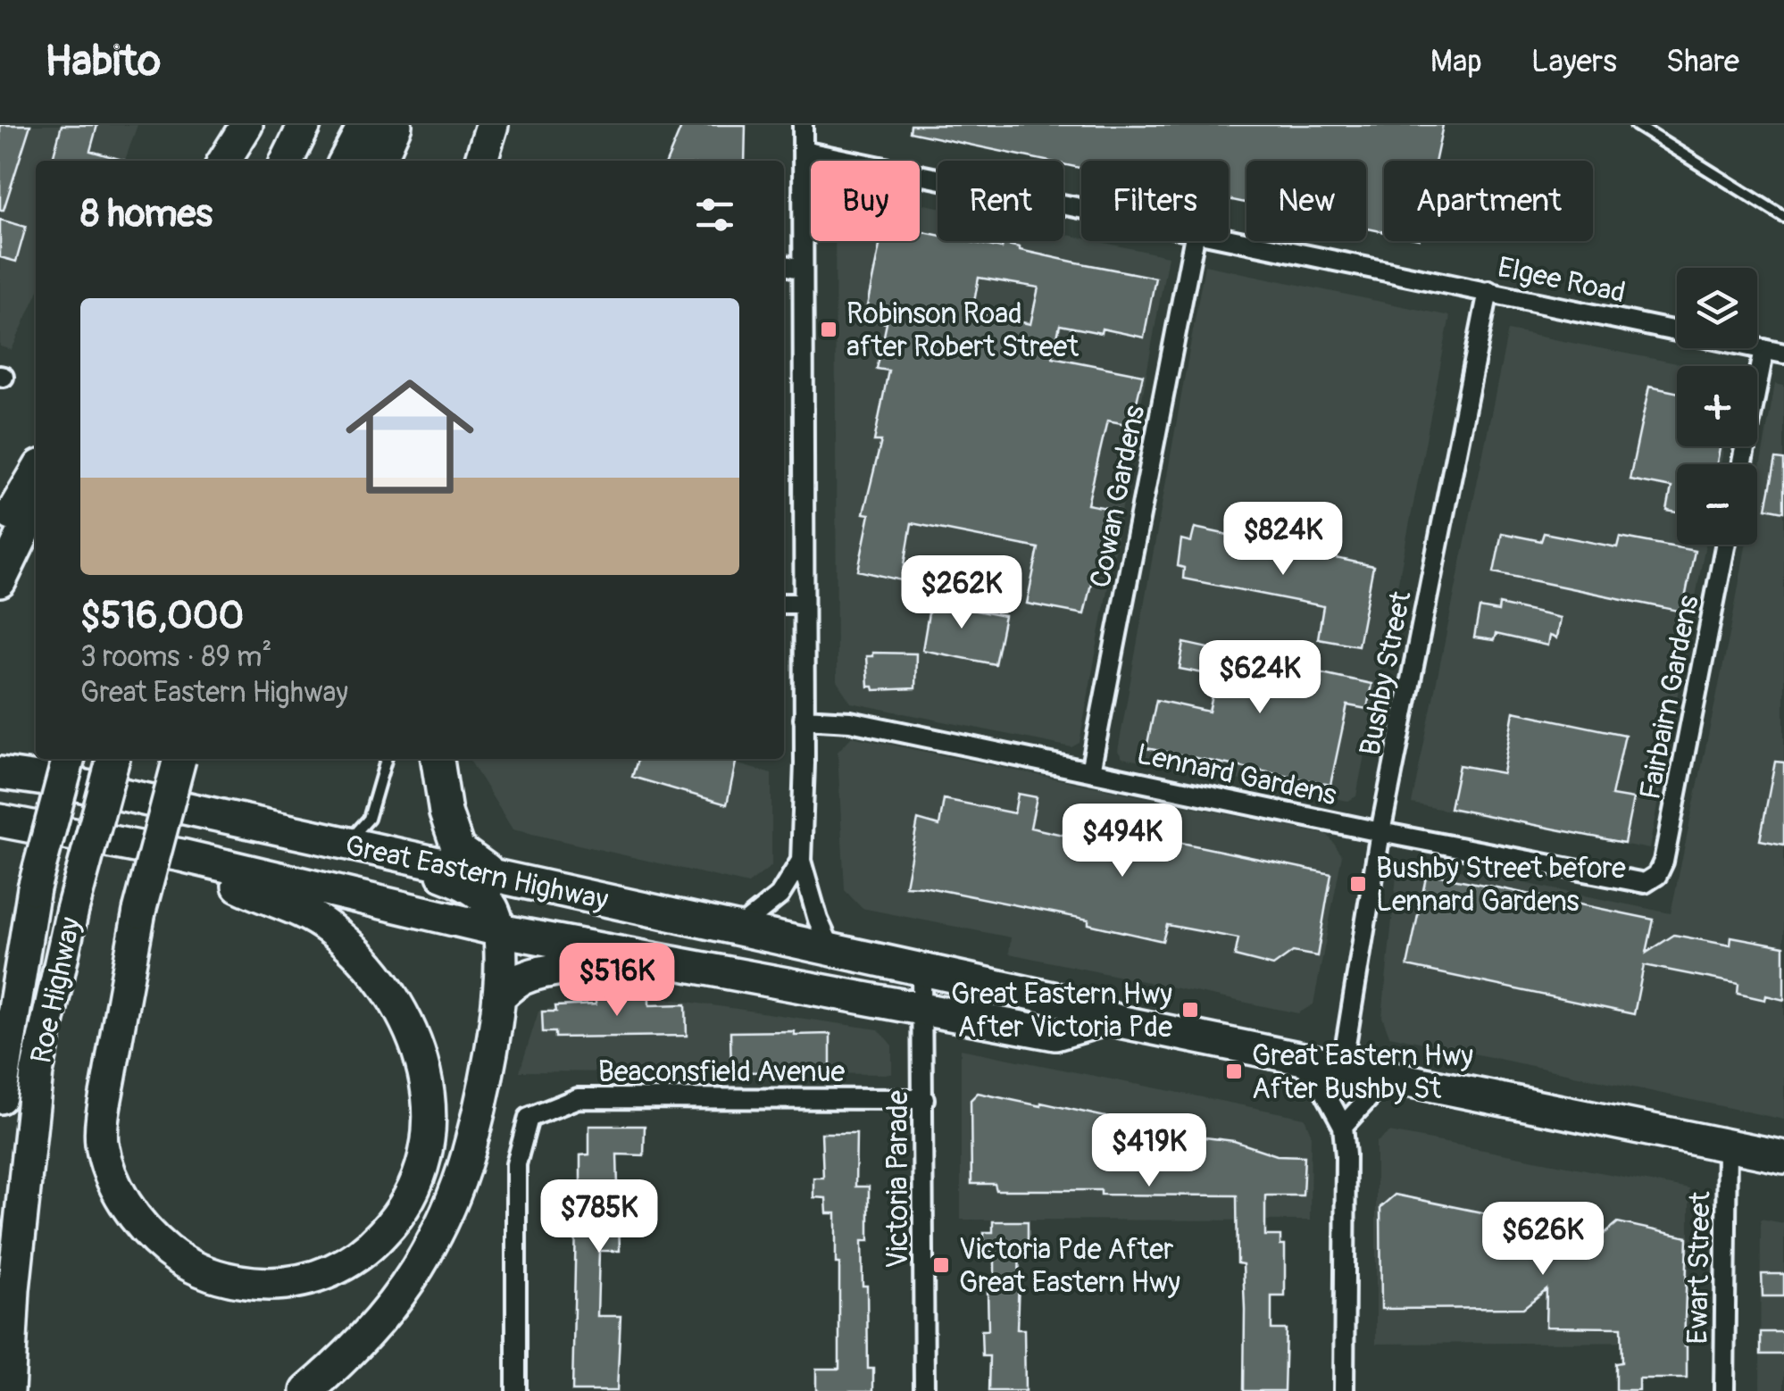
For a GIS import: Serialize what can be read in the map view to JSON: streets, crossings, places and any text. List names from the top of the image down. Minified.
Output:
{"streets":{"highway":["Great Eastern Highway","Roe Highway"],"street":["Elgee Road","Cowan Gardens","Bushby Street","Fairbairn Gardens","Lennard Gardens","Beaconsfield Avenue","Victoria Parade","Ewart Street"]},"crossings":[["Elgee Road","Bushby Street"],["Cowan Gardens","Lennard Gardens"],["Bushby Street","Lennard Gardens"],["Bushby Street","Great Eastern Highway"],["Fairbairn Gardens","Lennard Gardens"],["Great Eastern Highway","Victoria Parade"],["Great Eastern Highway","Ewart Street"],["Beaconsfield Avenue","Victoria Parade"]],"places":{"transit":["Robinson Road after Robert Street","Bushby Street before Lennard Gardens","Great Eastern Hwy After Victoria Pde","Great Eastern Hwy After Bushby St","Victoria Pde After Great Eastern Hwy"]},"page":{"header":"Habito","nav":["Map","Layers","Share"],"chip":["Buy","Rent","Filters","New","Apartment"],"heading":"8 homes","map_buttons":["+","−"],"list":[{"name":"$516,000","note":"3 rooms · 89 m² · Great Eastern Highway"}],"price":["$824K","$262K","$624K","$494K","$516K","$419K","$785K","$626K"]}}
